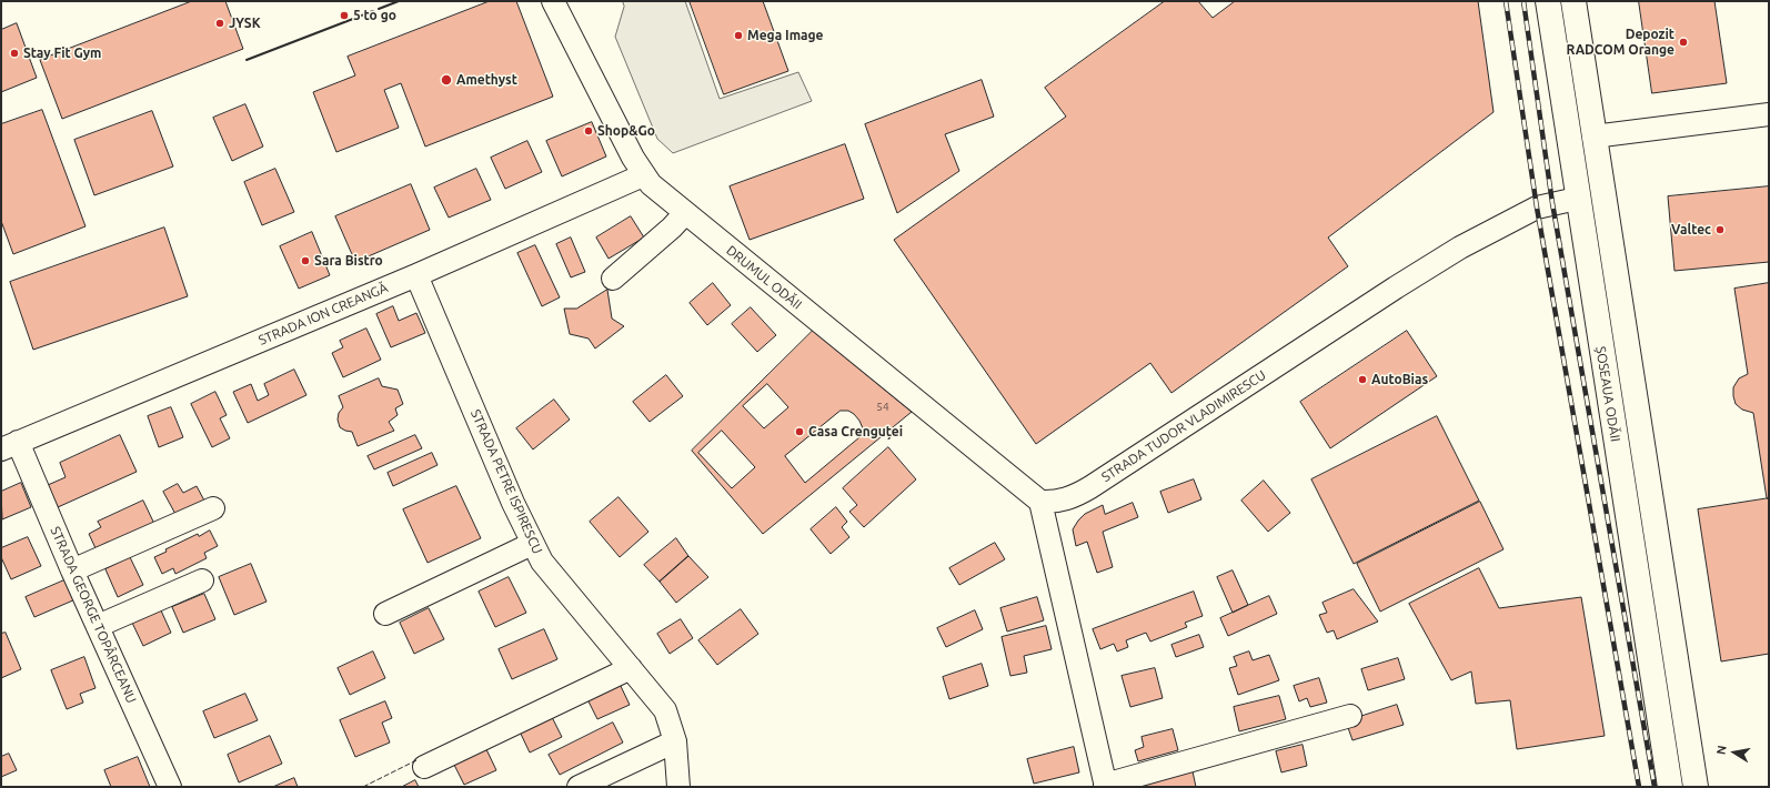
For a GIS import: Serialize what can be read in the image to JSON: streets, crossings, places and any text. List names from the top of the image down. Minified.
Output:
{"streets":{"main road":["ȘOSEAUA ODĂII"],"street":["DRUMUL ODĂII","STRADA ION CREANGĂ","STRADA TUDOR VLADIMIRESCU","STRADA PETRE ISPIRESCU","STRADA GEORGE TOPÂRCEANU"]},"crossings":[["DRUMUL ODĂII","STRADA ION CREANGĂ"],["DRUMUL ODĂII","STRADA TUDOR VLADIMIRESCU"],["STRADA ION CREANGĂ","STRADA PETRE ISPIRESCU"],["STRADA ION CREANGĂ","STRADA GEORGE TOPÂRCEANU"],["ȘOSEAUA ODĂII","STRADA TUDOR VLADIMIRESCU"]],"places":["5 to go","JYSK","Mega Image","Depozit RADCOM Orange","Stay Fit Gym","Amethyst","Shop&Go","Valtec","Sara Bistro","AutoBias","Casa Crenguței"],"house_numbers":["54"],"north":"left"}
